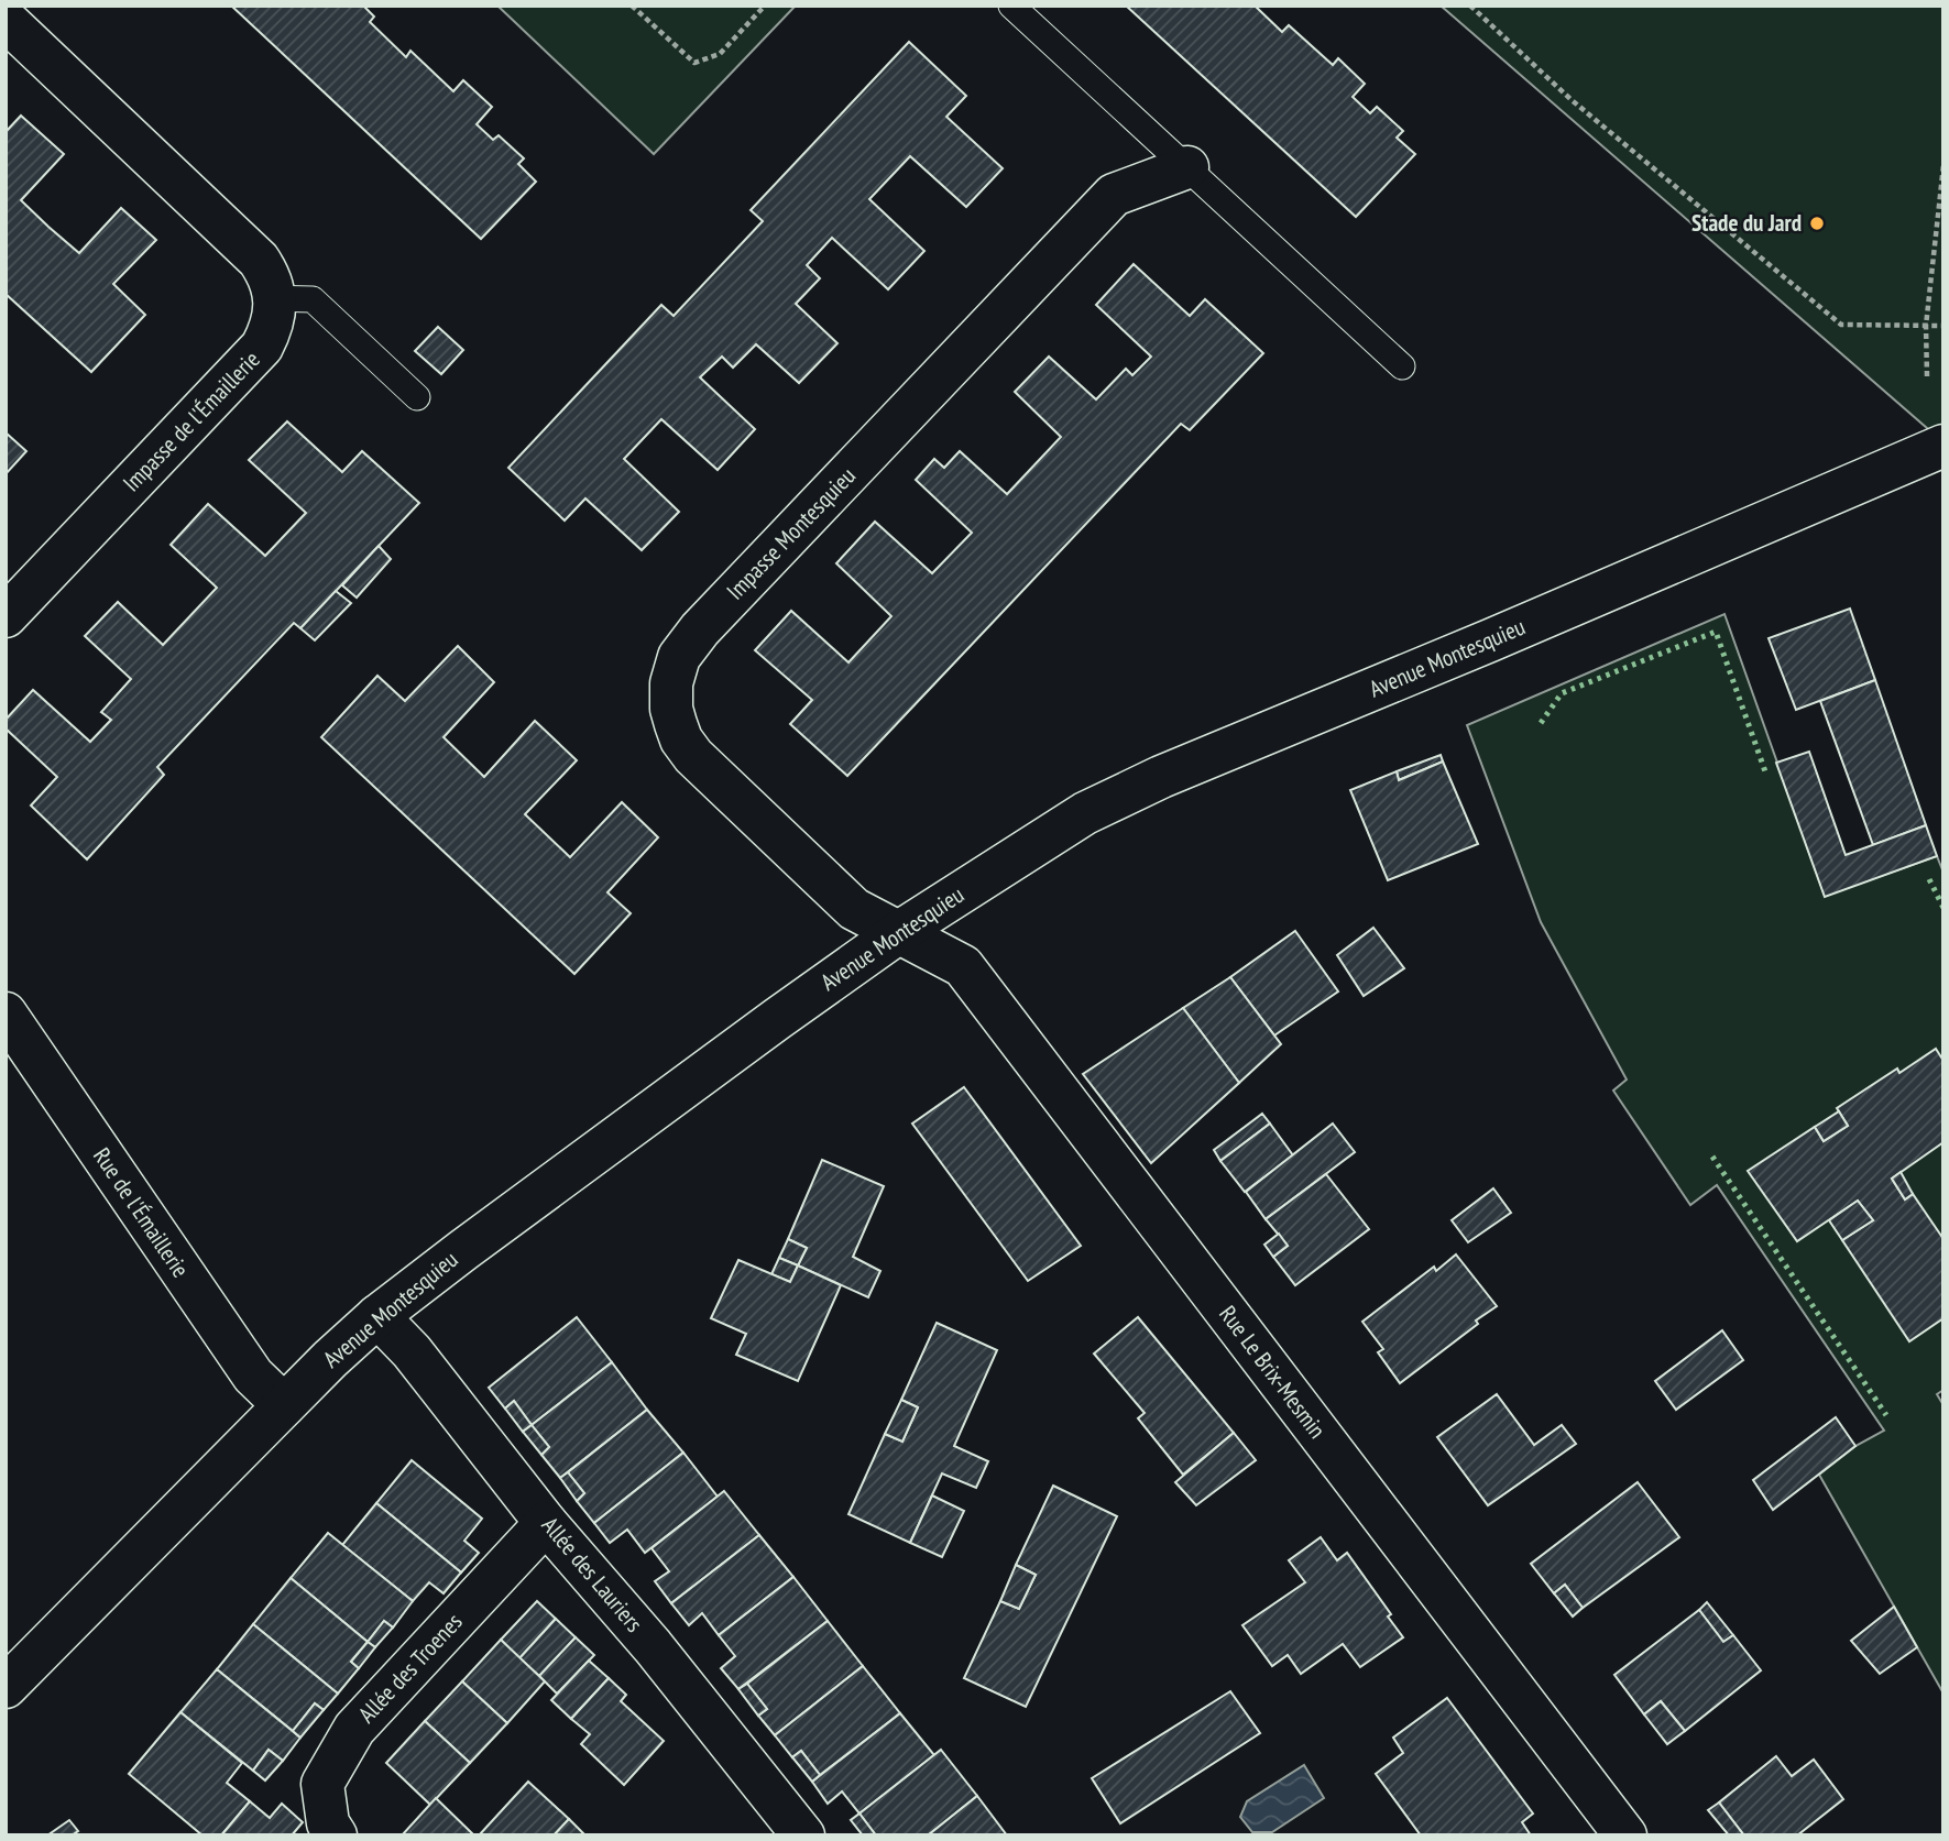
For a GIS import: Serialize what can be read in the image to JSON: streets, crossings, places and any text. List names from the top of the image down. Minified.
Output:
{"streets":{"street":["Impasse de l'Émaillerie","Impasse Montesquieu","Avenue Montesquieu","Rue de l'Émaillerie","Rue Le Brix-Mesmin","Allée des Lauriers","Allée des Troenes"]},"crossings":[["Impasse Montesquieu","Avenue Montesquieu"],["Impasse Montesquieu","Rue Le Brix-Mesmin"],["Avenue Montesquieu","Rue de l'Émaillerie"],["Avenue Montesquieu","Rue Le Brix-Mesmin"],["Avenue Montesquieu","Allée des Lauriers"],["Allée des Lauriers","Allée des Troenes"]],"places":["Stade du Jard"]}
